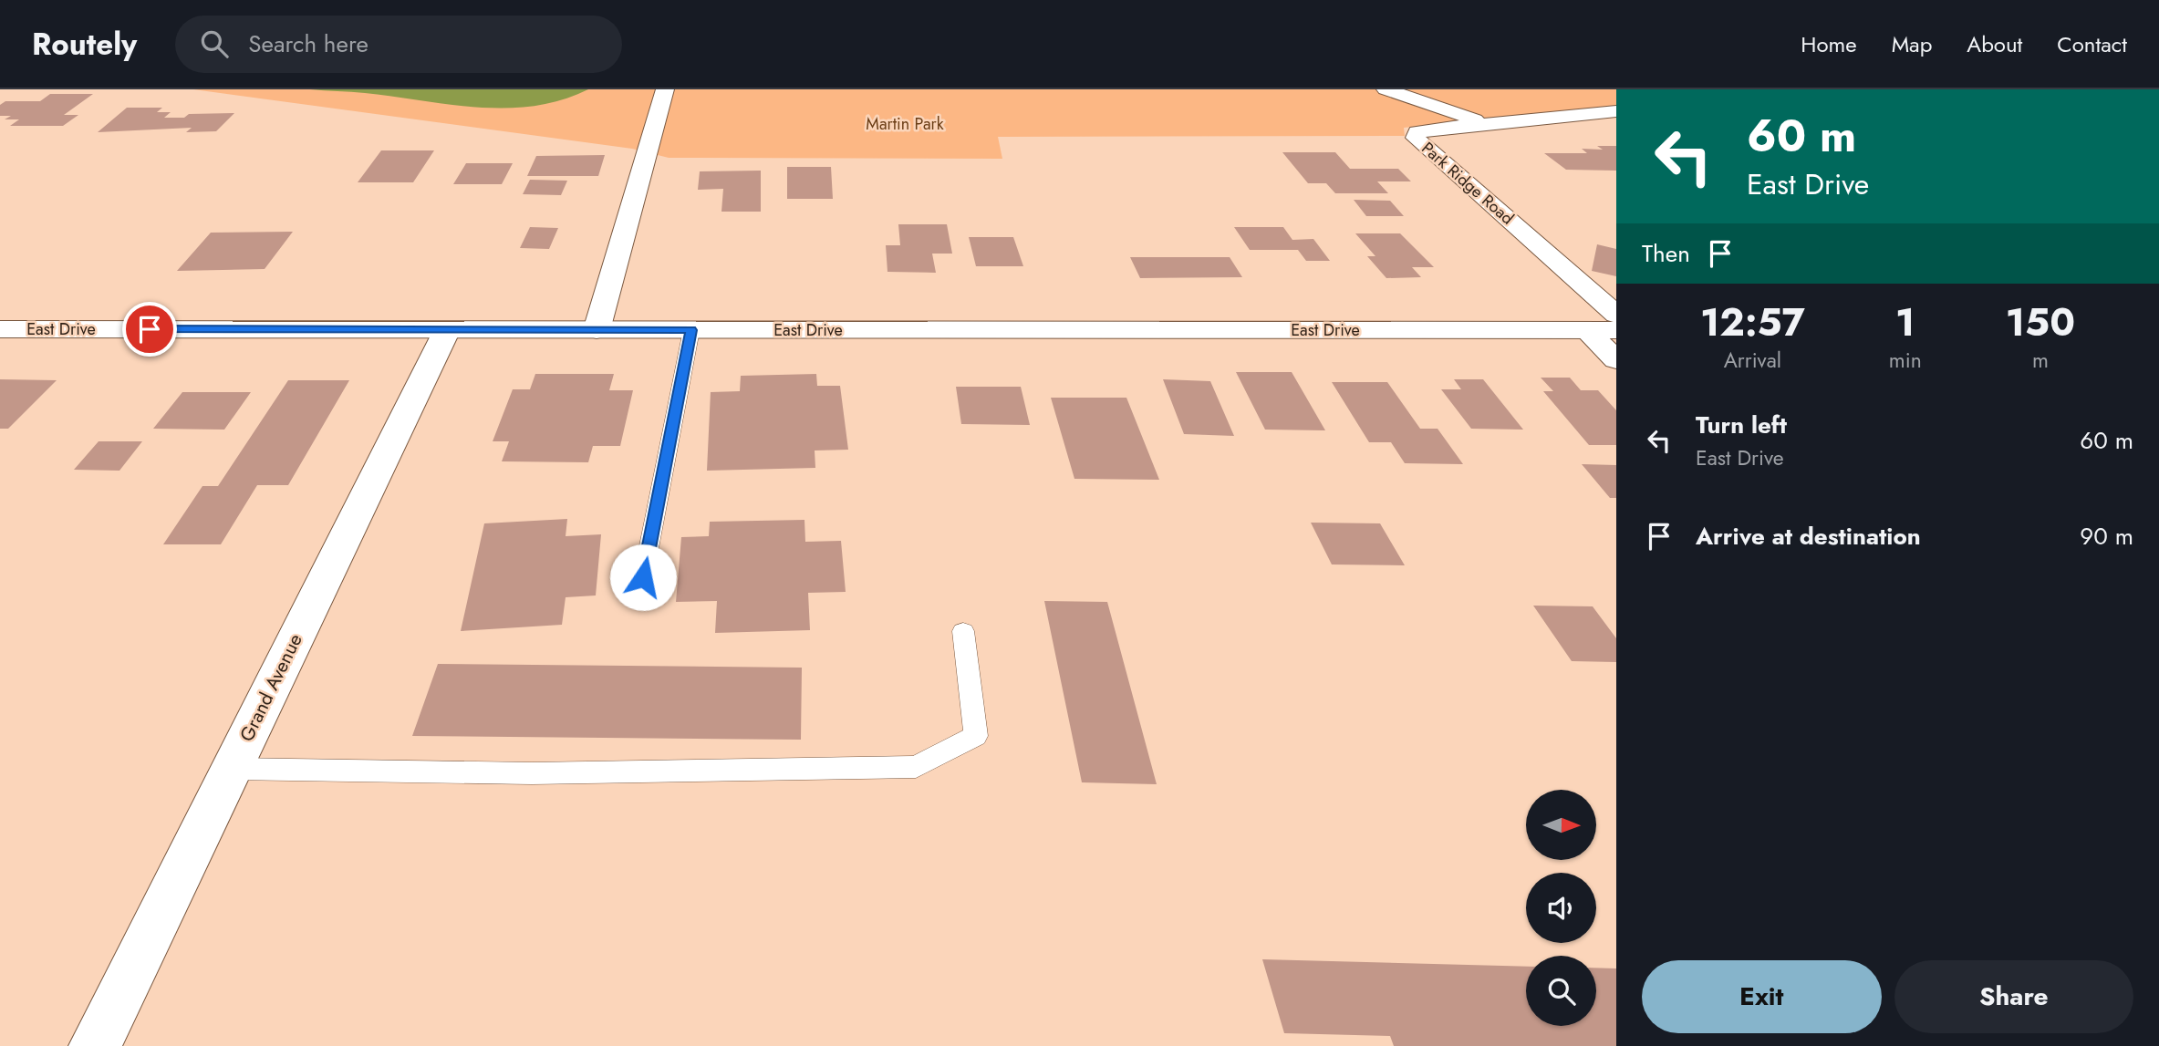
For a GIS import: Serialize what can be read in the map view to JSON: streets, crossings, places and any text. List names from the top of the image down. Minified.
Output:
{"streets":{"street":["Park Ridge Road","East Drive","Grand Avenue"]},"crossings":[["East Drive","Grand Avenue"]],"parks":["Martin Park"],"north":"right","page":{"header":"Routely","search":"Search here","nav":["Home","Map","About","Contact"],"turn":["60 m","East Drive"],"then":"Then","eta":["12:57","Arrival","1","min","150","m"],"list":[{"name":"Turn left","note":"East Drive","value":"60 m"},{"name":"Arrive at destination","value":"90 m"}],"buttons":["Exit","Share"]}}
